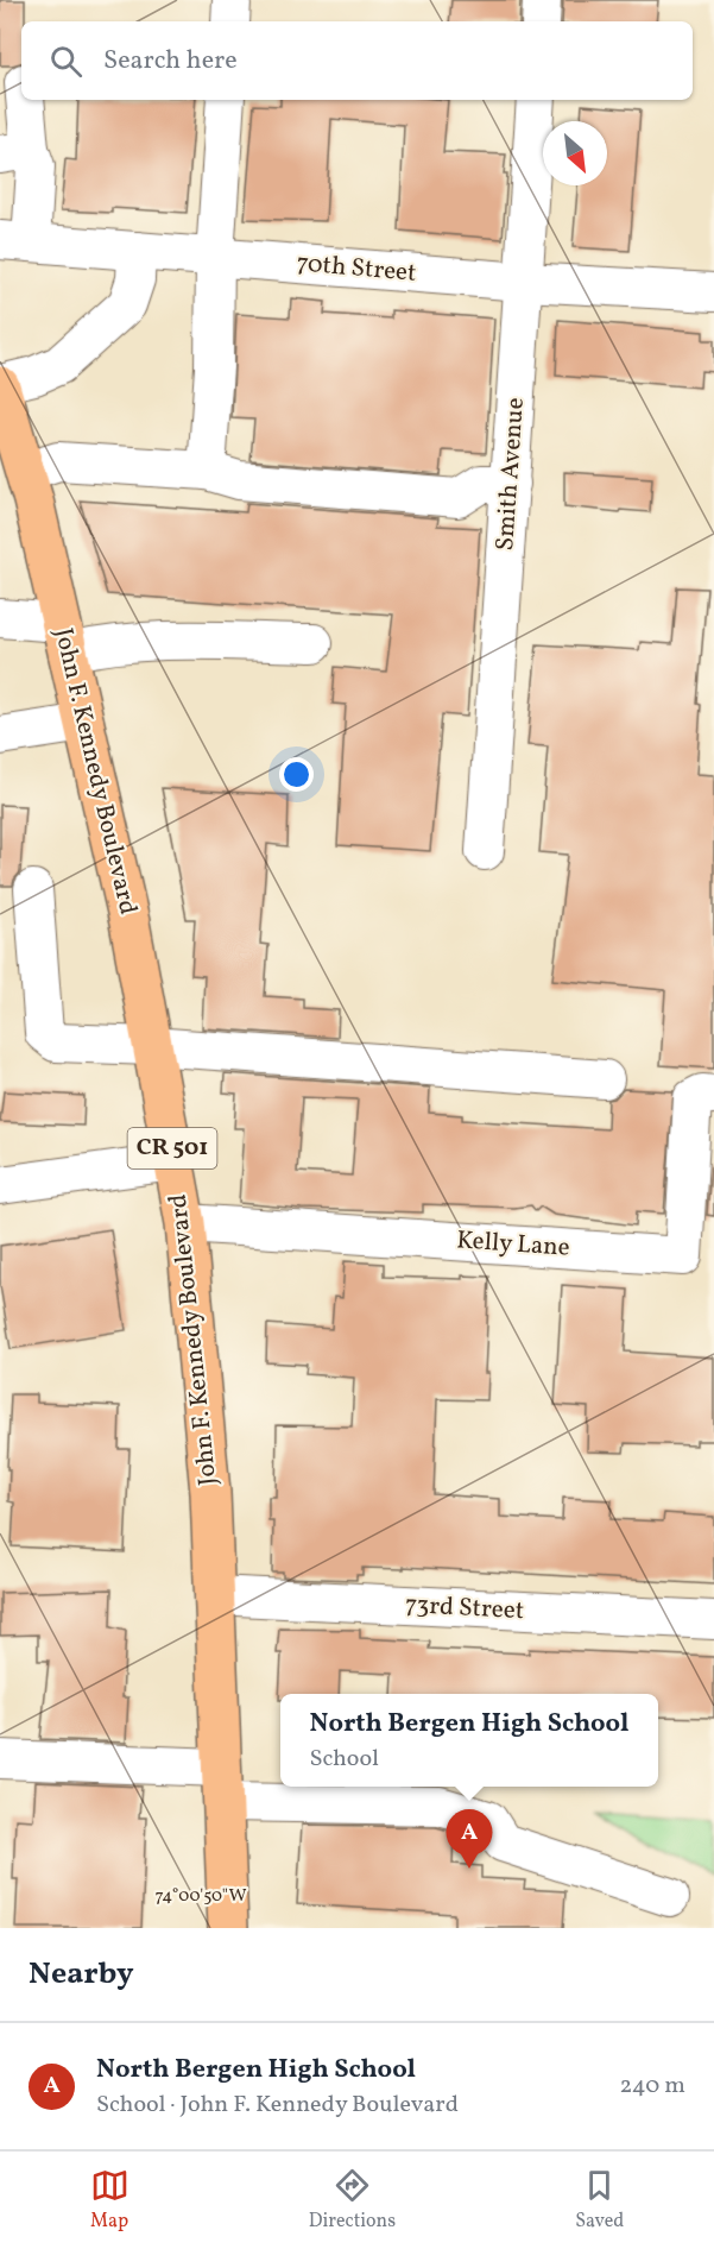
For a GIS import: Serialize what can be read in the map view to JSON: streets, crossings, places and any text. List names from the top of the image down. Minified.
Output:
{"streets":{"main road":["John F. Kennedy Boulevard","CR 501"],"street":["70th Street","Smith Avenue","Kelly Lane","73rd Street"]},"crossings":[["70th Street","Smith Avenue"],["John F. Kennedy Boulevard","Kelly Lane"],["John F. Kennedy Boulevard","73rd Street"]],"north":"bottom right","page":{"search":"Search here","popup":["North Bergen High School","School"],"pins":"A","heading":"Nearby","list":[{"mark":"A","name":"North Bergen High School","note":"School · John F. Kennedy Boulevard","value":"240 m"}],"nav":["Map","Directions","Saved"]},"coordinates":["74°00'50\"W"]}
